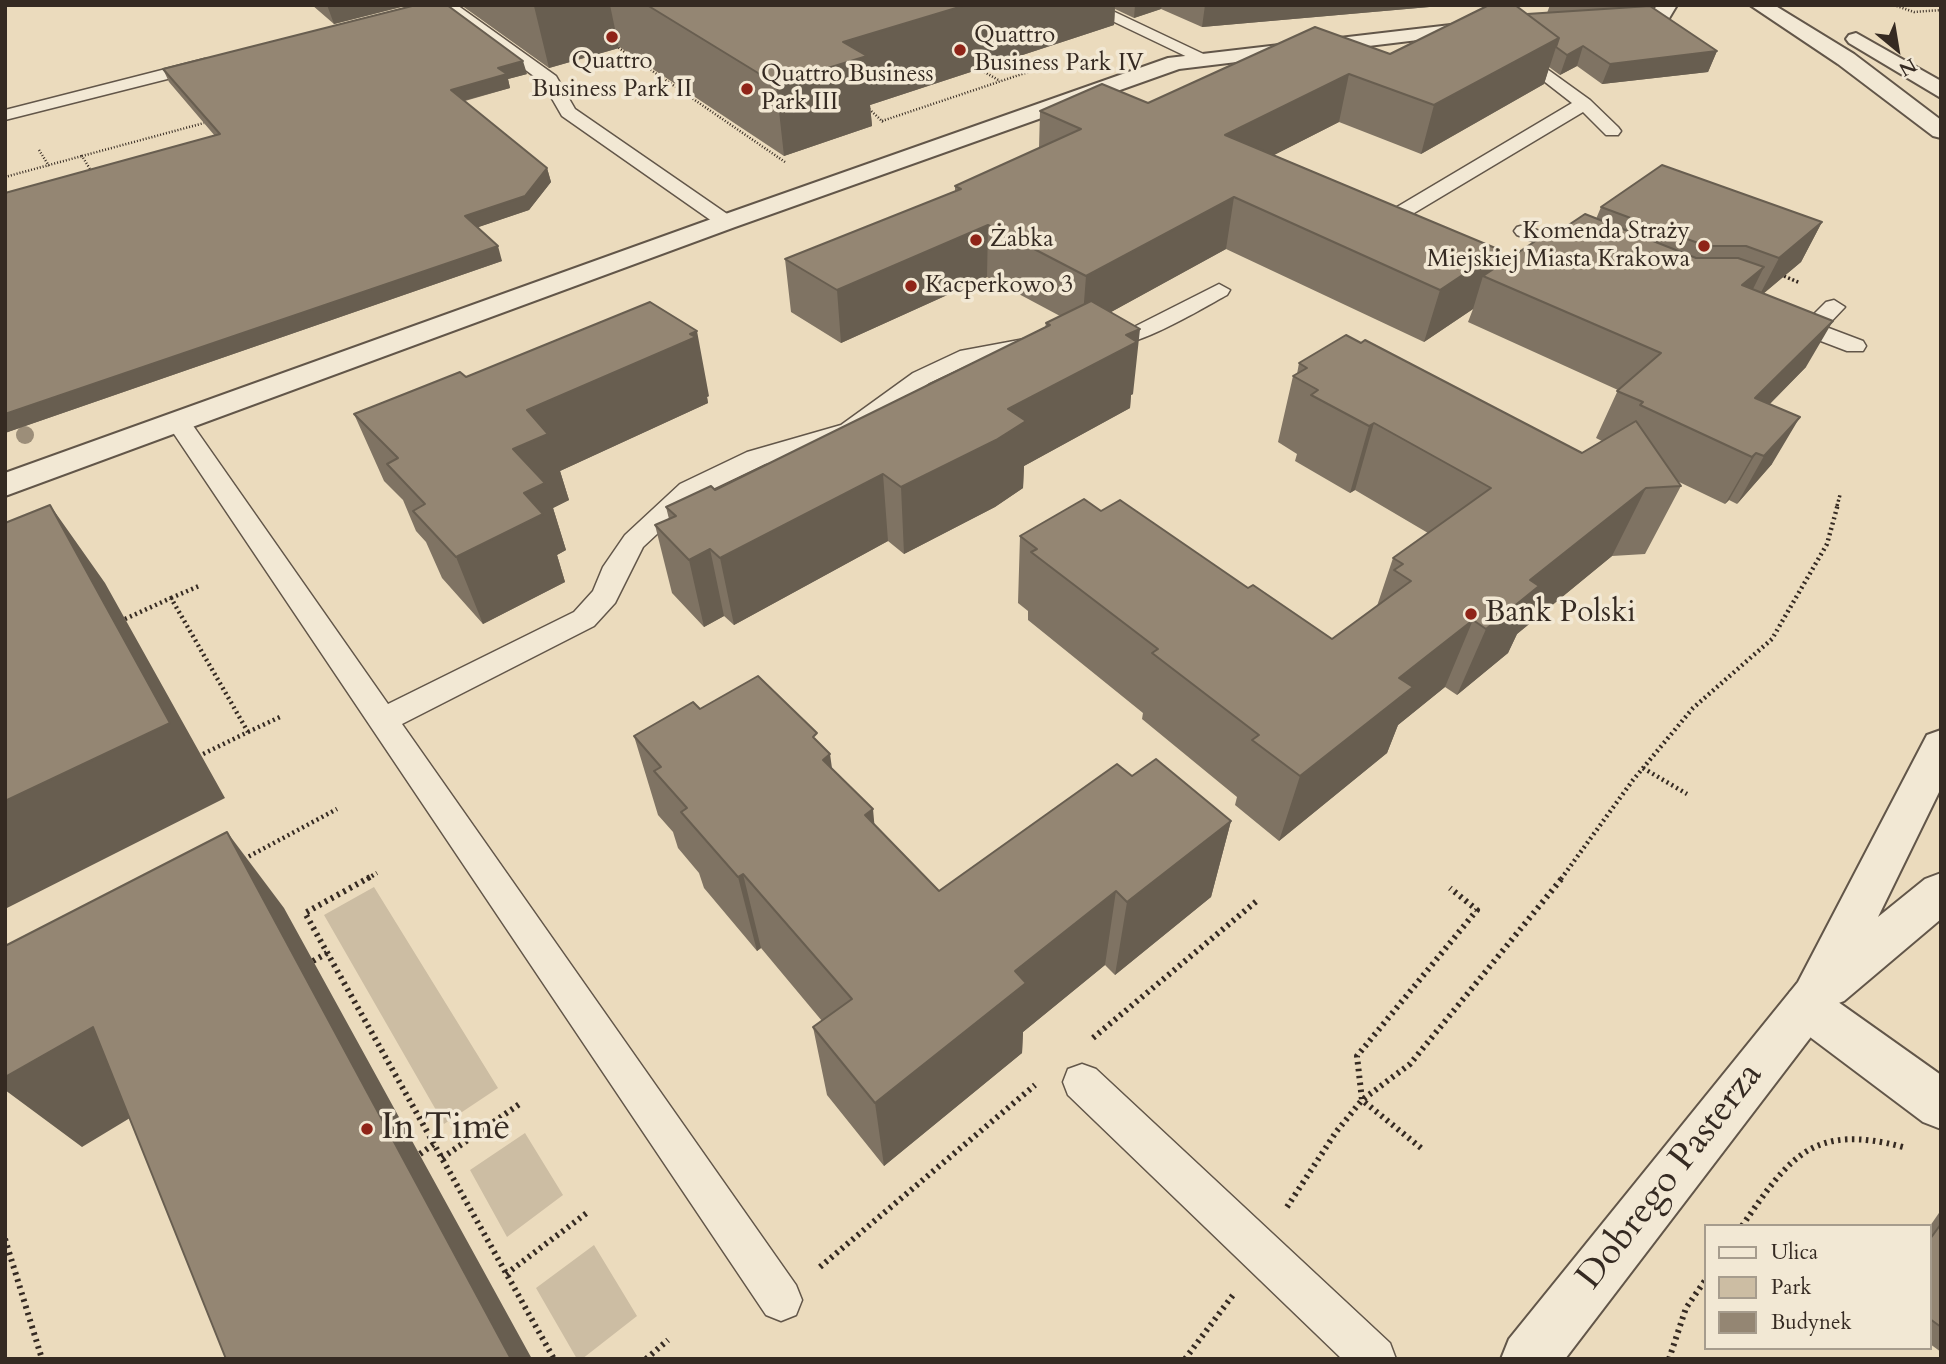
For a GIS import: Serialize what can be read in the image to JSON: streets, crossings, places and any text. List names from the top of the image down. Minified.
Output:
{"streets":{"street":["Dobrego Pasterza"]},"places":["Quattro Business Park II","Quattro Business Park IV","Quattro Business Park III","Żabka","Komenda Straży Miejskiej Miasta Krakowa","Kacperkowo 3","Bank Polski","In Time"],"legend":["Ulica","Park","Budynek"],"north":"bottom right"}
